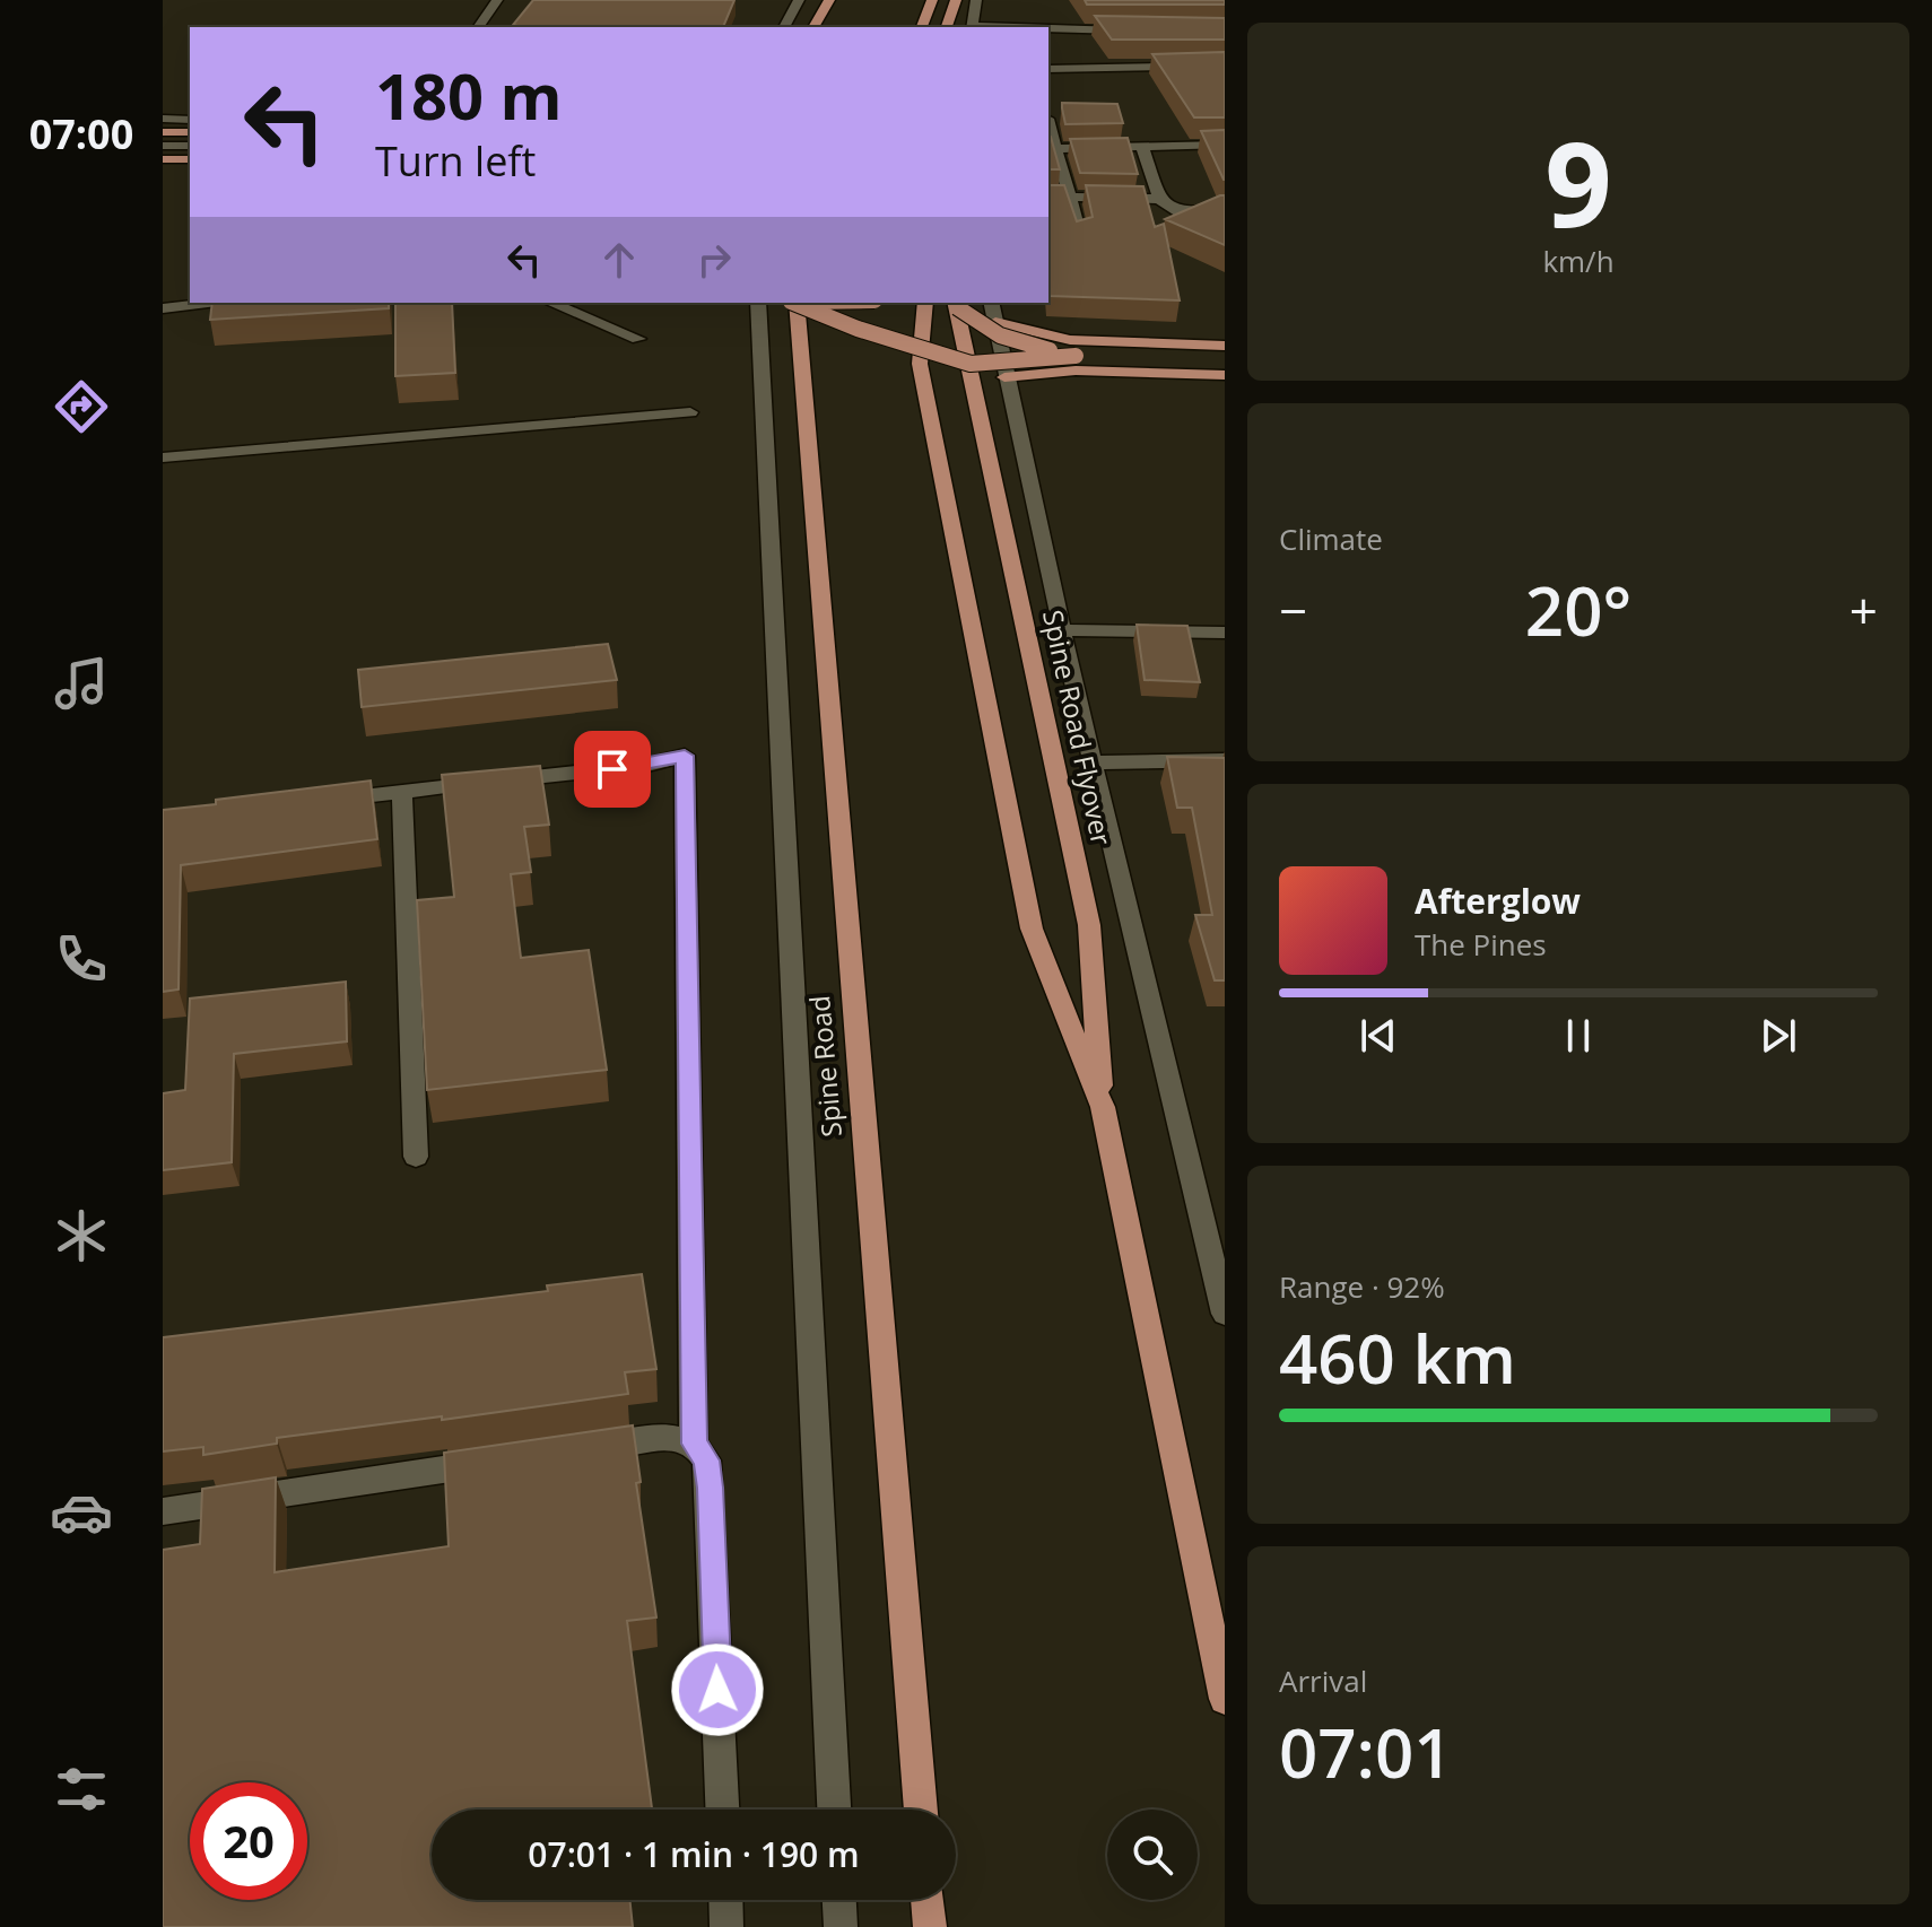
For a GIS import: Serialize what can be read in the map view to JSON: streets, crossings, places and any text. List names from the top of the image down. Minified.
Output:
{"streets":{"main road":["Spine Road Flyover","Spine Road"]},"page":{"tabs":"07:00","tile":[["9","km/h"],"Climate",["Range · 92%","460 km"],["Arrival","07:01"]],"turn":["180 m","Turn left"],"heat":["−","20°","+"],"song":["Afterglow","The Pines"],"limit":"20","trip":"07:01 · 1 min · 190 m"}}
